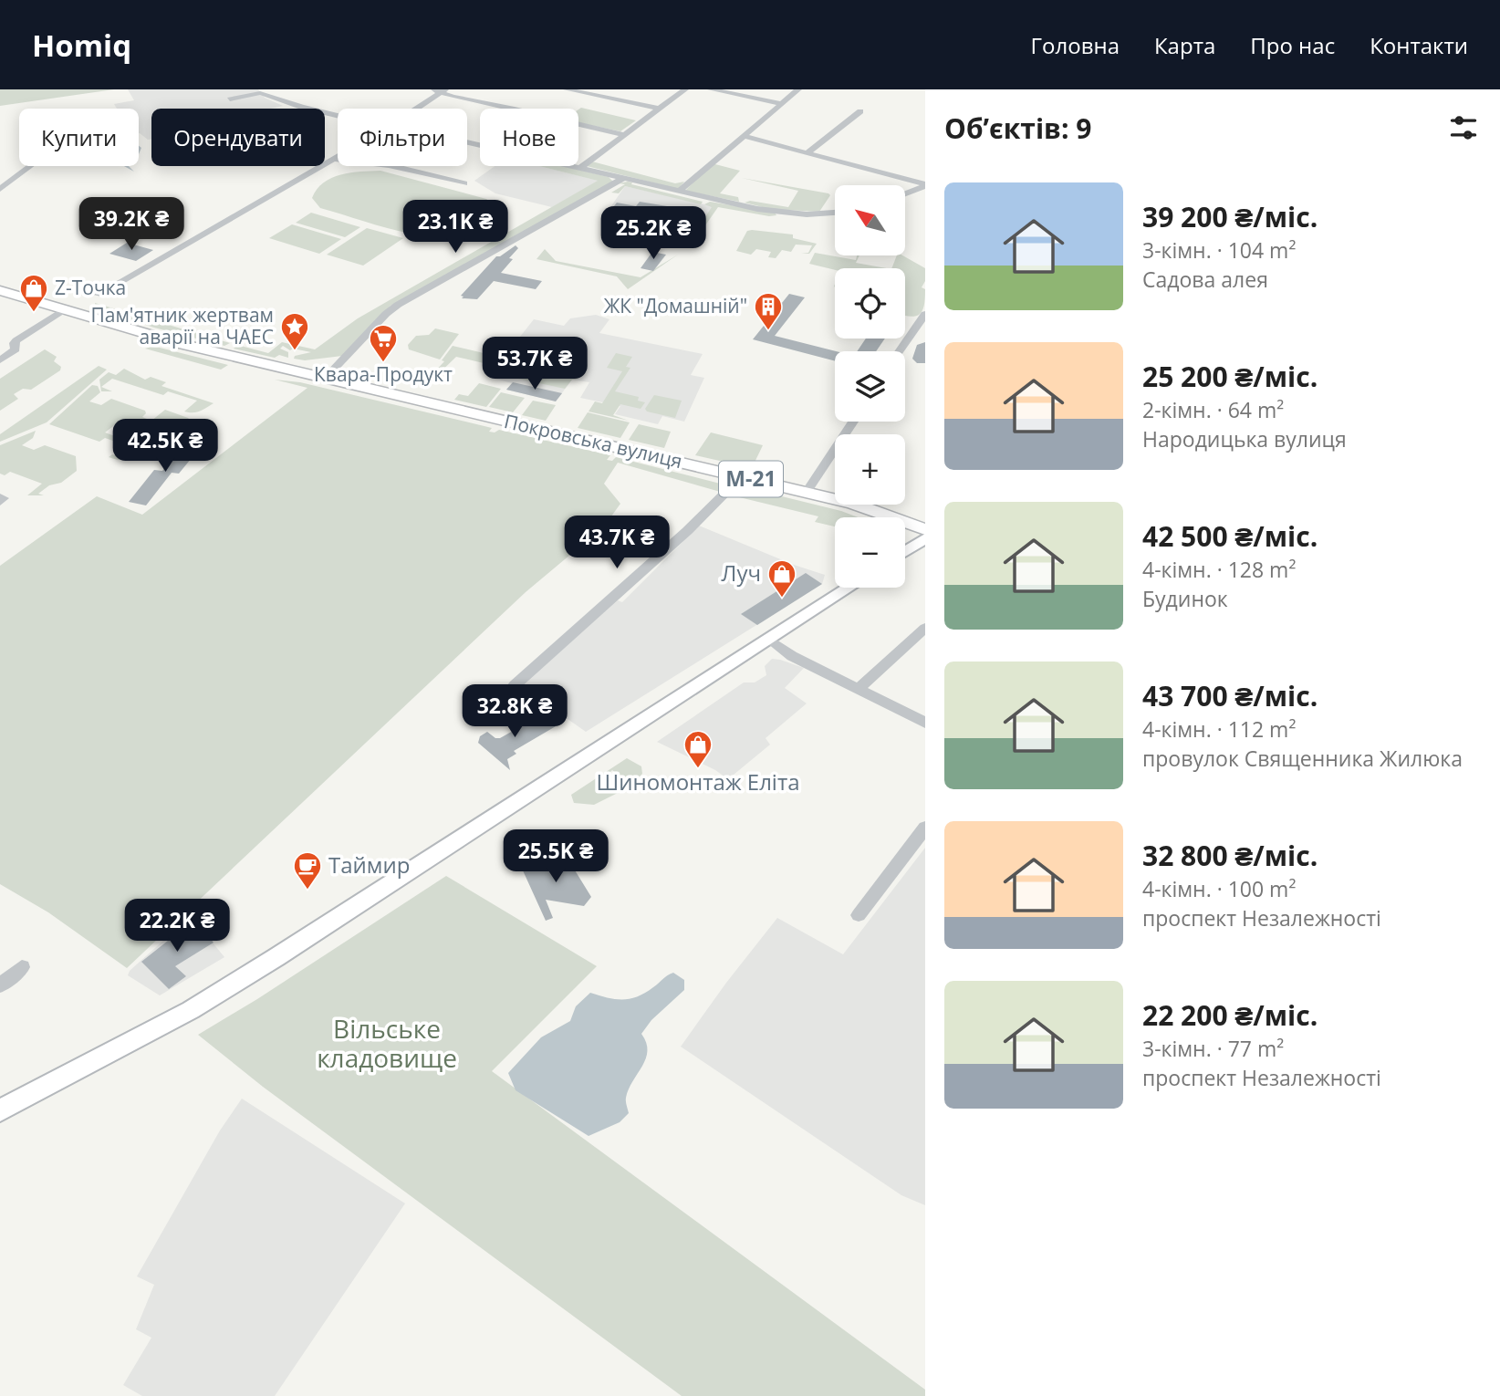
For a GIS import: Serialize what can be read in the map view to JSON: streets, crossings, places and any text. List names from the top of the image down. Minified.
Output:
{"streets":{"highway":["Покровська вулиця","М-21"]},"parks":["Вільське кладовище"],"places":{"shop":["Z-Точка","Луч","Шиномонтаж Еліта"],"building":["ЖК \"Домашній\""],"place":["Пам'ятник жертвам аварії на ЧАЕС"],"supermarket":["Квара-Продукт"],"cafe":["Таймир"]},"north":"top left","page":{"header":"Homiq","nav":["Головна","Карта","Про нас","Контакти"],"heading":"Об’єктів: 9","chip":["Купити","Орендувати","Фільтри","Нове"],"list":[{"name":"39 200 ₴/міс.","note":"3-кімн. · 104 m² · Садова алея"},{"name":"25 200 ₴/міс.","note":"2-кімн. · 64 m² · Народицька вулиця"},{"name":"42 500 ₴/міс.","note":"4-кімн. · 128 m² · Будинок"},{"name":"43 700 ₴/міс.","note":"4-кімн. · 112 m² · провулок Священника Жилюка"},{"name":"32 800 ₴/міс.","note":"4-кімн. · 100 m² · проспект Незалежності"},{"name":"22 200 ₴/міс.","note":"3-кімн. · 77 m² · проспект Незалежності"}],"map_buttons":["+","−"],"price":["39.2K ₴","23.1K ₴","25.2K ₴","53.7K ₴","42.5K ₴","43.7K ₴","32.8K ₴","25.5K ₴","22.2K ₴"]}}
